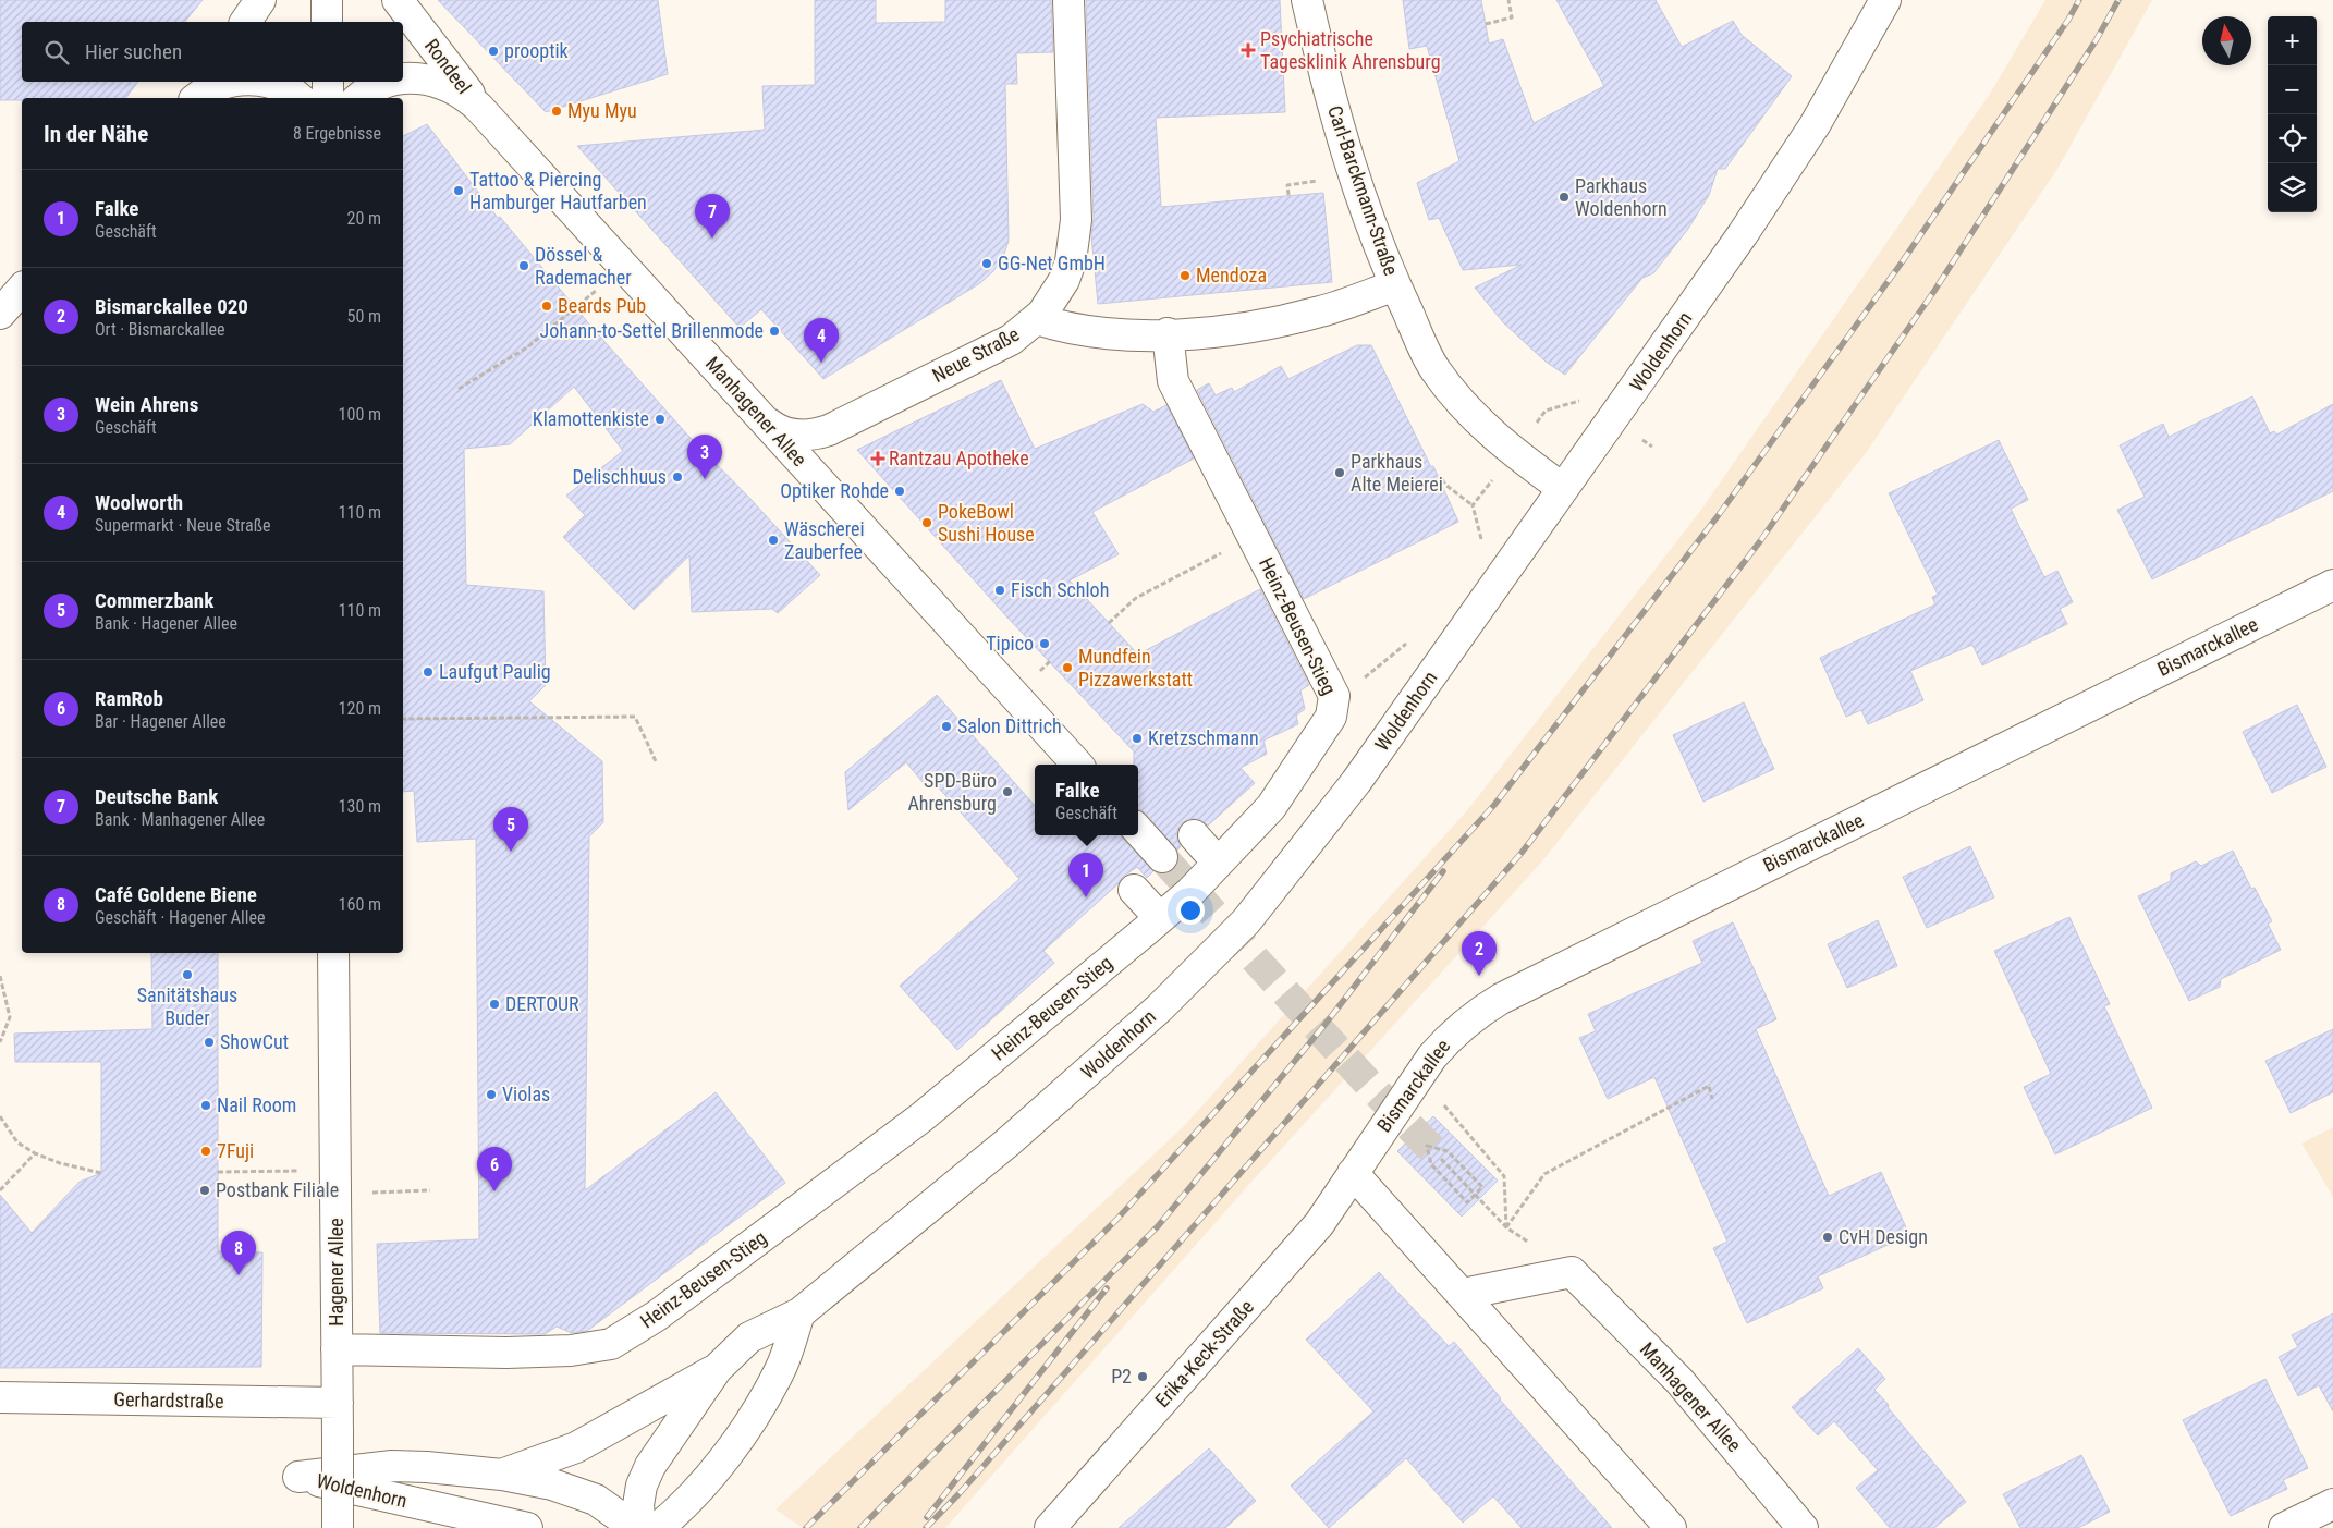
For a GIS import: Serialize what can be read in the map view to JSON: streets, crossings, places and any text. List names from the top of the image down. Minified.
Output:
{"streets":{"street":["Rondeel","Carl-Barckmann-Straße","Woldenhorn","Neue Straße","Manhagener Allee","Heinz-Beusen-Stieg","Bismarckallee","Hagener Allee","Erika-Keck-Straße","Gerhardstraße"]},"crossings":[["Rondeel","Manhagener Allee"],["Carl-Barckmann-Straße","Woldenhorn"],["Carl-Barckmann-Straße","Neue Straße"],["Carl-Barckmann-Straße","Heinz-Beusen-Stieg"],["Neue Straße","Manhagener Allee"],["Heinz-Beusen-Stieg","Hagener Allee"],["Bismarckallee","Erika-Keck-Straße"],["Hagener Allee","Gerhardstraße"]],"places":{"health":["Psychiatrische Tagesklinik Ahrensburg","Rantzau Apotheke"],"other":["prooptik","Myu Myu","Tattoo & Piercing Hamburger Hautfarben","Parkhaus Woldenhorn","GG-Net GmbH","Dössel & Rademacher","Mendoza","Beards Pub","Johann-to-Settel Brillenmode","Klamottenkiste","Parkhaus Alte Meierei","Delischhuus","Optiker Rohde","PokeBowl Sushi House","Wäscherei Zauberfee","Fisch Schloh","Tipico","Mundfein Pizzawerkstatt","Laufgut Paulig","Salon Dittrich","Kretzschmann","SPD-Büro Ahrensburg","Sanitätshaus Buder","DERTOUR","ShowCut","Violas","Nail Room","7Fuji","Postbank Filiale","CvH Design","P2"]},"north":"top","page":{"map_buttons":["+","−"],"search":"Hier suchen","heading":["In der Nähe","8 Ergebnisse"],"list":[{"mark":"1","name":"Falke","note":"Geschäft","value":"20 m"},{"mark":"2","name":"Bismarckallee 020","note":"Ort · Bismarckallee","value":"50 m"},{"mark":"3","name":"Wein Ahrens","note":"Geschäft","value":"100 m"},{"mark":"4","name":"Woolworth","note":"Supermarkt · Neue Straße","value":"110 m"},{"mark":"5","name":"Commerzbank","note":"Bank · Hagener Allee","value":"110 m"},{"mark":"6","name":"RamRob","note":"Bar · Hagener Allee","value":"120 m"},{"mark":"7","name":"Deutsche Bank","note":"Bank · Manhagener Allee","value":"130 m"},{"mark":"8","name":"Café Goldene Biene","note":"Geschäft · Hagener Allee","value":"160 m"}],"pins":["7","4","3","5","1","2","6","8"],"popup":["Falke","Geschäft"]}}
